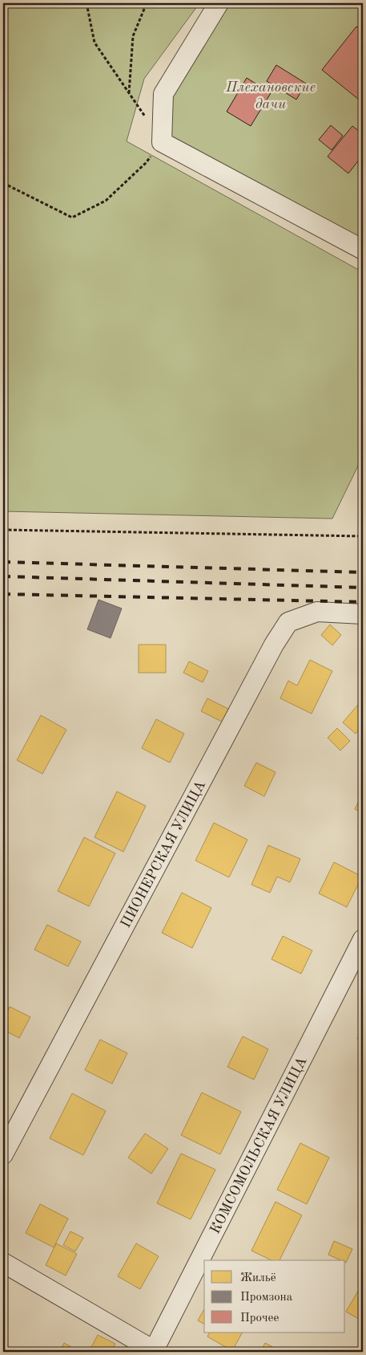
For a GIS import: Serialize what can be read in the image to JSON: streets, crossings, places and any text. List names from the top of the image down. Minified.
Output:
{"streets":{"street":["ПИОНЕРСКАЯ УЛИЦА","КОМСОМОЛЬСКАЯ УЛИЦА"]},"parks":["Плехановские дачи"],"legend":["Жильё","Промзона","Прочее"]}
